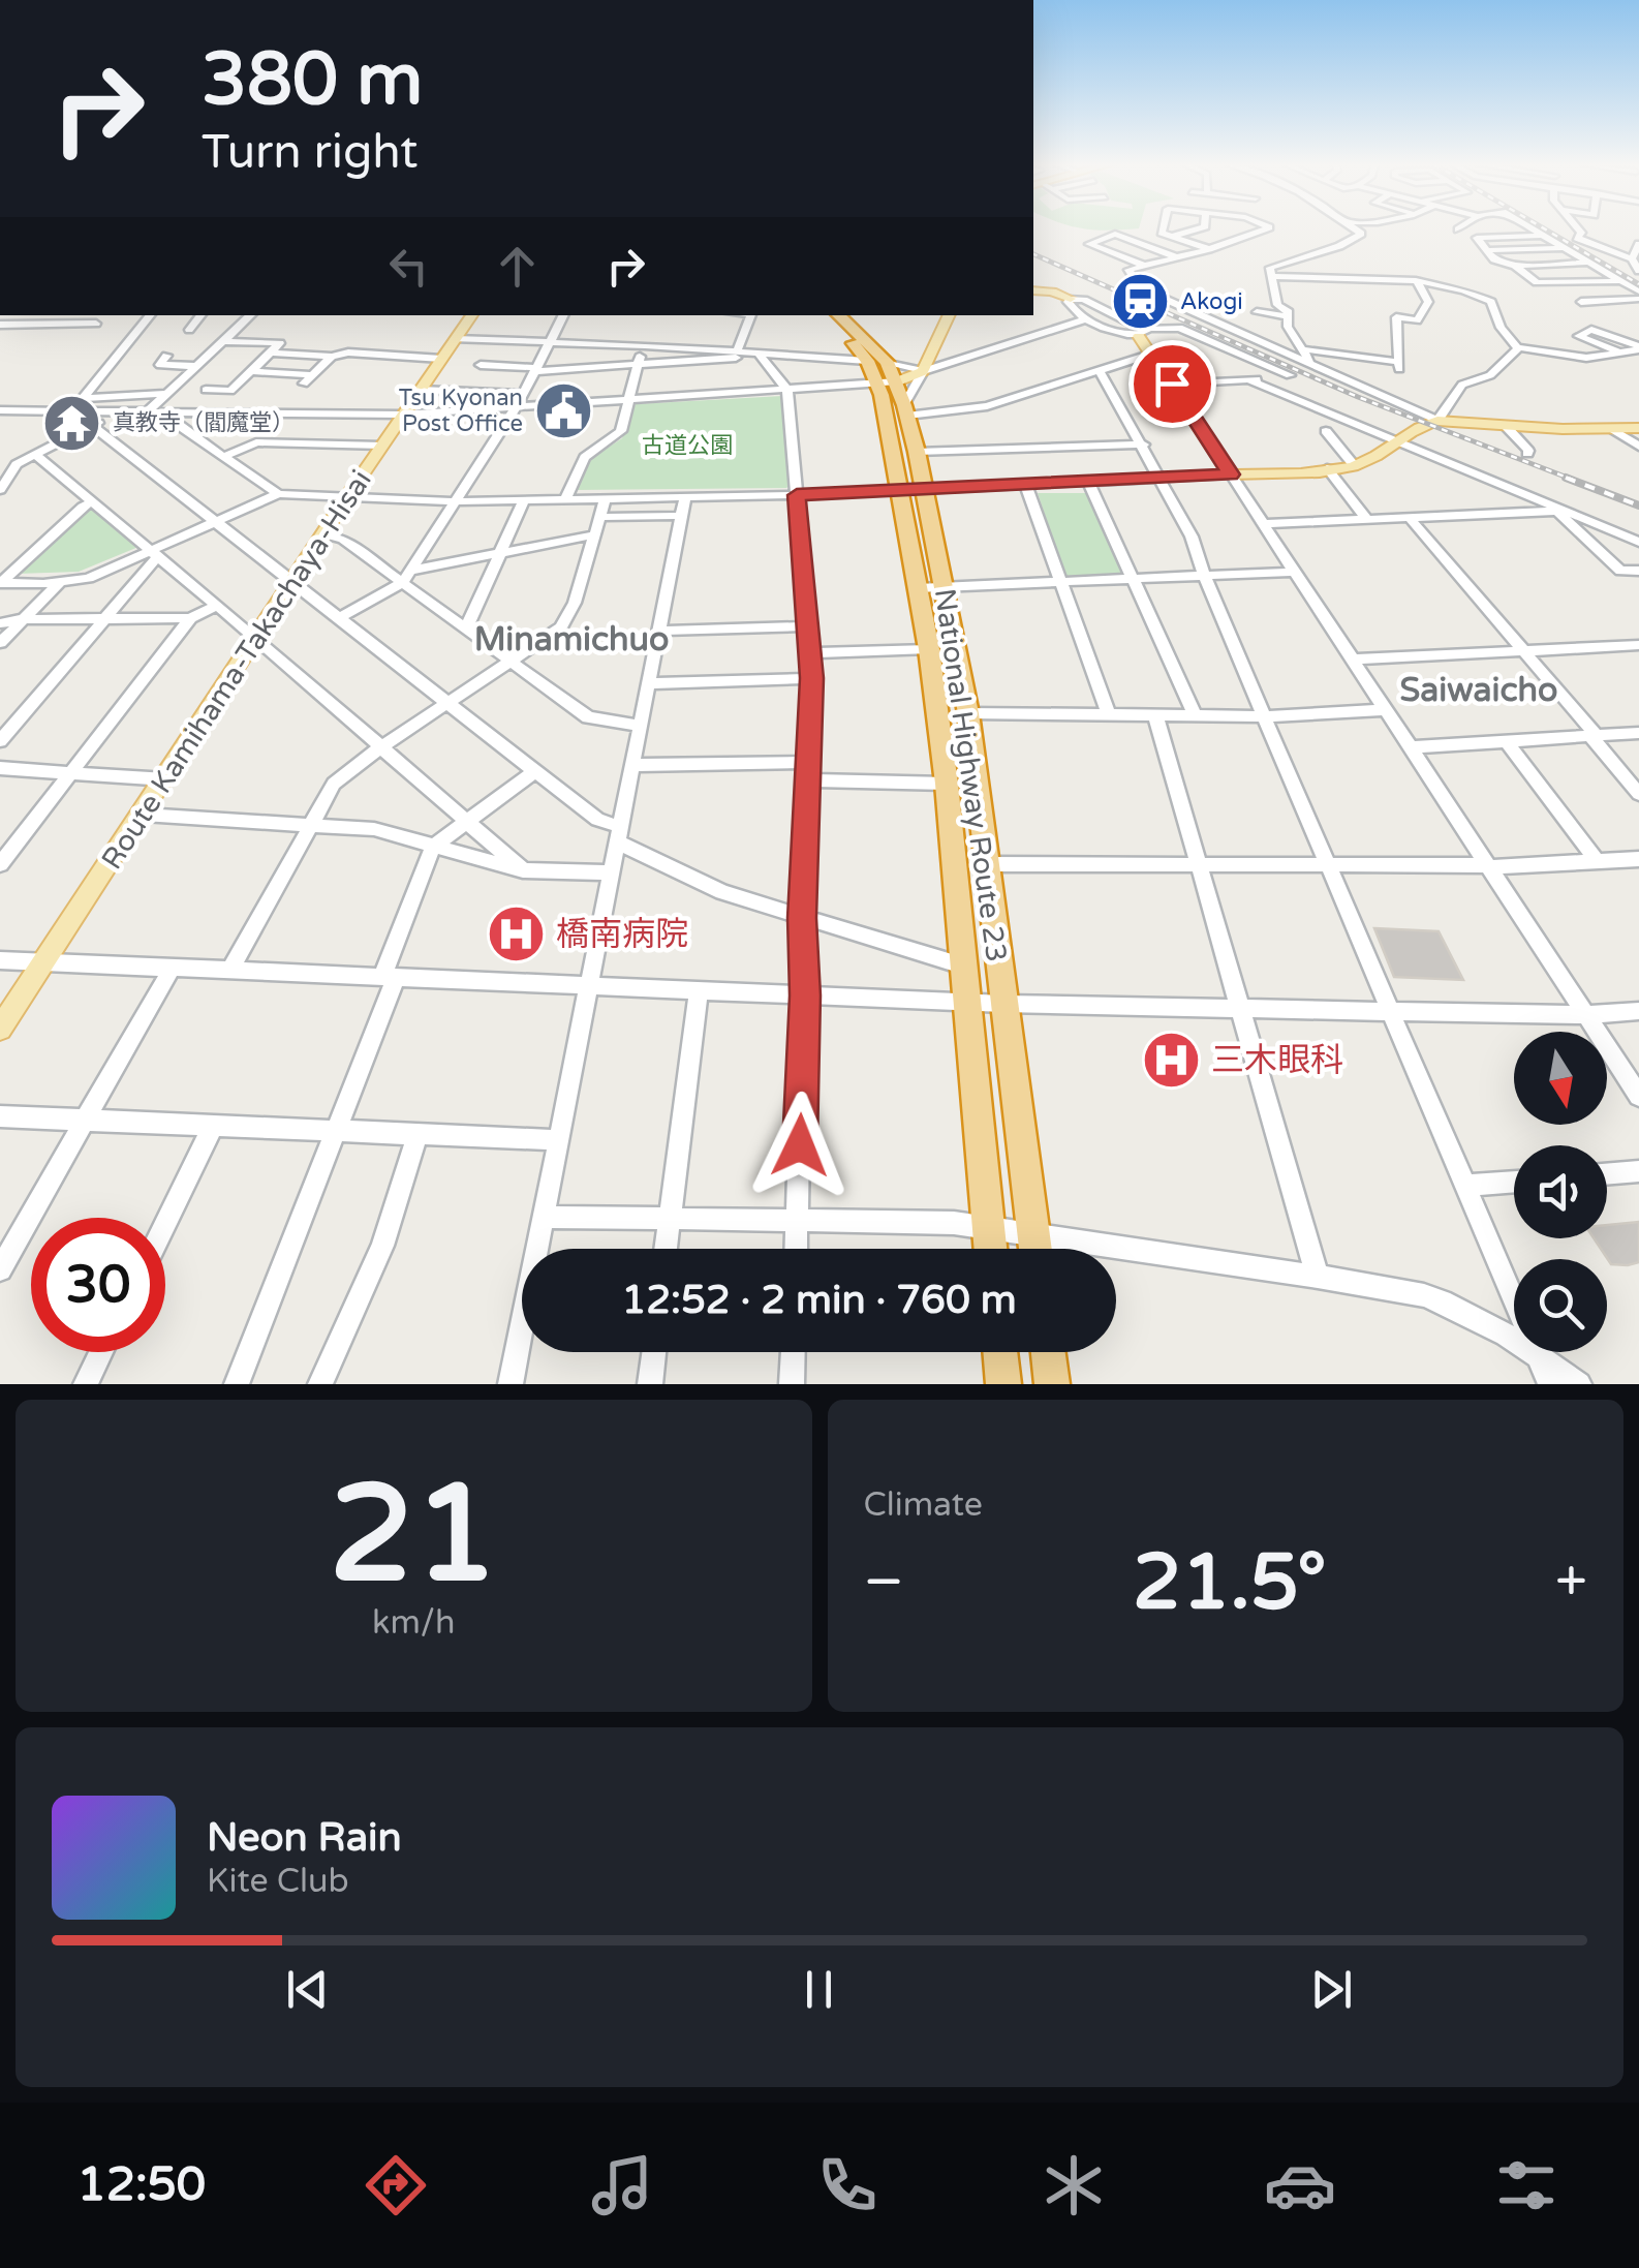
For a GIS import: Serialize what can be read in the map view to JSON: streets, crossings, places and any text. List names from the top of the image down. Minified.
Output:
{"streets":{"highway":["National Highway Route 23"],"main road":["Route Kamihama-Takachaya-Hisai"]},"districts":["Minamichuo","Saiwaicho"],"parks":["古道公園"],"places":{"station":["Akogi"],"public building":["Tsu Kyonan Post Office"],"temple":["真教寺（閻魔堂）"],"hospital":["橋南病院","三木眼科"]},"north":"bottom","page":{"turn":["380 m","Turn right"],"limit":"30","trip":"12:52 · 2 min · 760 m","tile":[["21","km/h"],"Climate"],"heat":["−","21.5°","+"],"song":["Neon Rain","Kite Club"],"tabs":"12:50"}}
